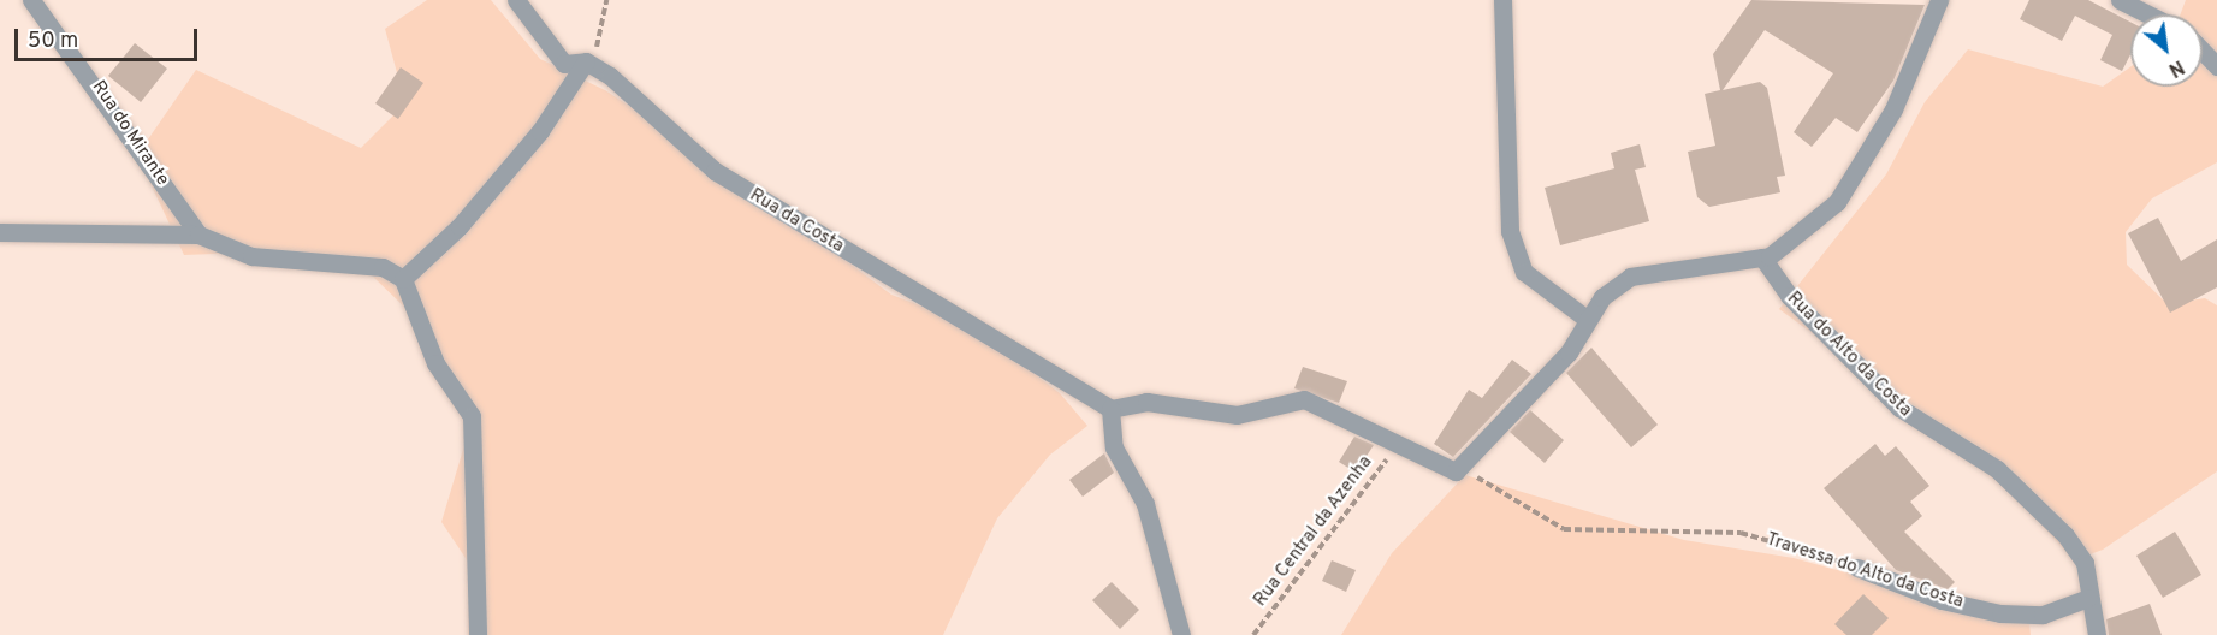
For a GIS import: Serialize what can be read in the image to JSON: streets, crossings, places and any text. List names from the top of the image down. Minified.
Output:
{"streets":{"street":["Rua do Mirante","Rua da Costa","Rua do Alto da Costa","Travessa do Alto da Costa"],"path":["Rua Central da Azenha"]},"crossings":[["Rua do Alto da Costa","Travessa do Alto da Costa"]],"scale_bar":"50 m","north":"bottom right"}
